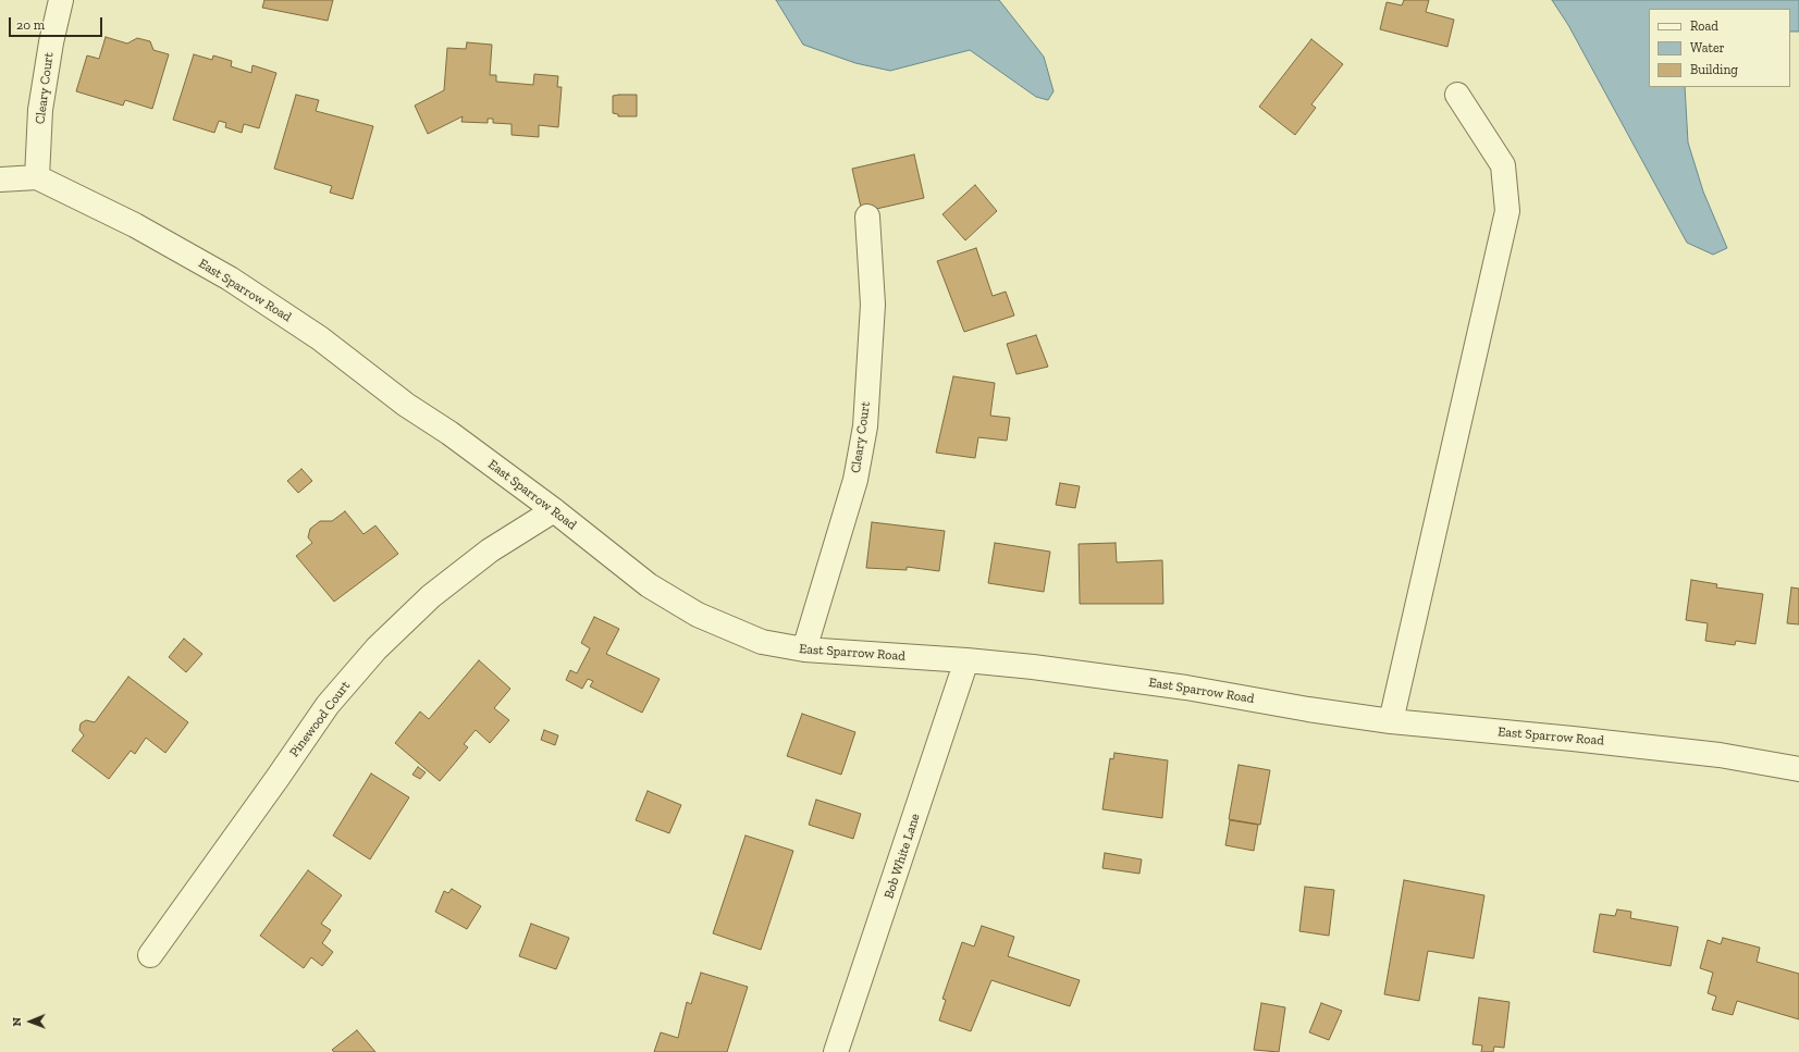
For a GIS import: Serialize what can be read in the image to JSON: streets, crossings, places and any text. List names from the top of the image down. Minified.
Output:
{"streets":{"street":["Cleary Court","East Sparrow Road","Pinewood Court","Bob White Lane"]},"crossings":[["Cleary Court","East Sparrow Road"],["East Sparrow Road","Pinewood Court"],["East Sparrow Road","Bob White Lane"]],"legend":["Road","Water","Building"],"scale_bar":"20 m","north":"left"}
